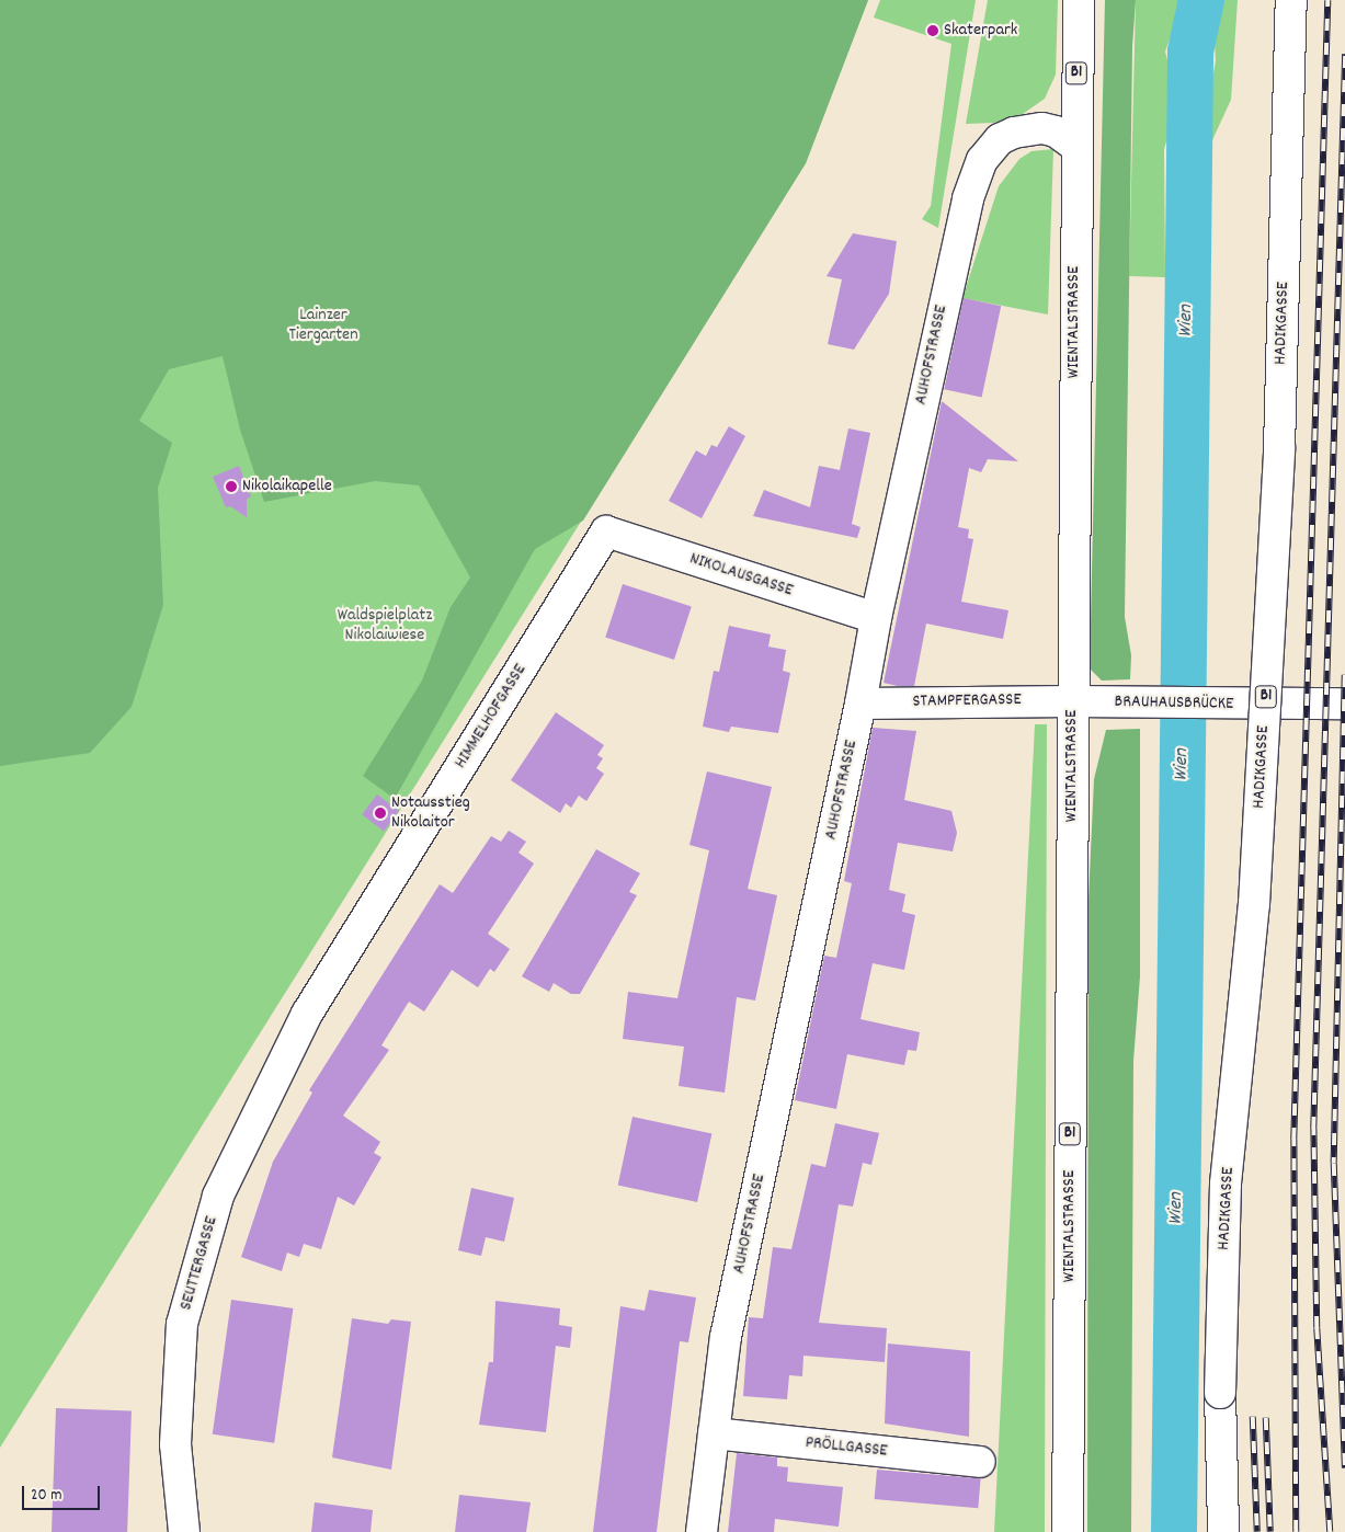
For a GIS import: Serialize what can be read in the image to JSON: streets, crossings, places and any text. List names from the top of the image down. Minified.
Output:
{"streets":{"street":["B1","WIENTALSTRASSE","HADIKGASSE","AUHOFSTRASSE","NIKOLAUSGASSE","STAMPFERGASSE","BRAUHAUSBRÜCKE","HIMMELHOFGASSE","SEUTTERGASSE","PRÖLLGASSE"]},"crossings":[["WIENTALSTRASSE","AUHOFSTRASSE"],["WIENTALSTRASSE","STAMPFERGASSE"],["AUHOFSTRASSE","NIKOLAUSGASSE"],["AUHOFSTRASSE","STAMPFERGASSE"],["AUHOFSTRASSE","PRÖLLGASSE"],["NIKOLAUSGASSE","HIMMELHOFGASSE"],["STAMPFERGASSE","BRAUHAUSBRÜCKE"],["HIMMELHOFGASSE","SEUTTERGASSE"]],"water":["Wien"],"parks":["Lainzer Tiergarten","Waldspielplatz Nikolaiwiese"],"places":["Skaterpark","Nikolaikapelle","Notausstieg Nikolaitor"],"scale_bar":"20 m"}
